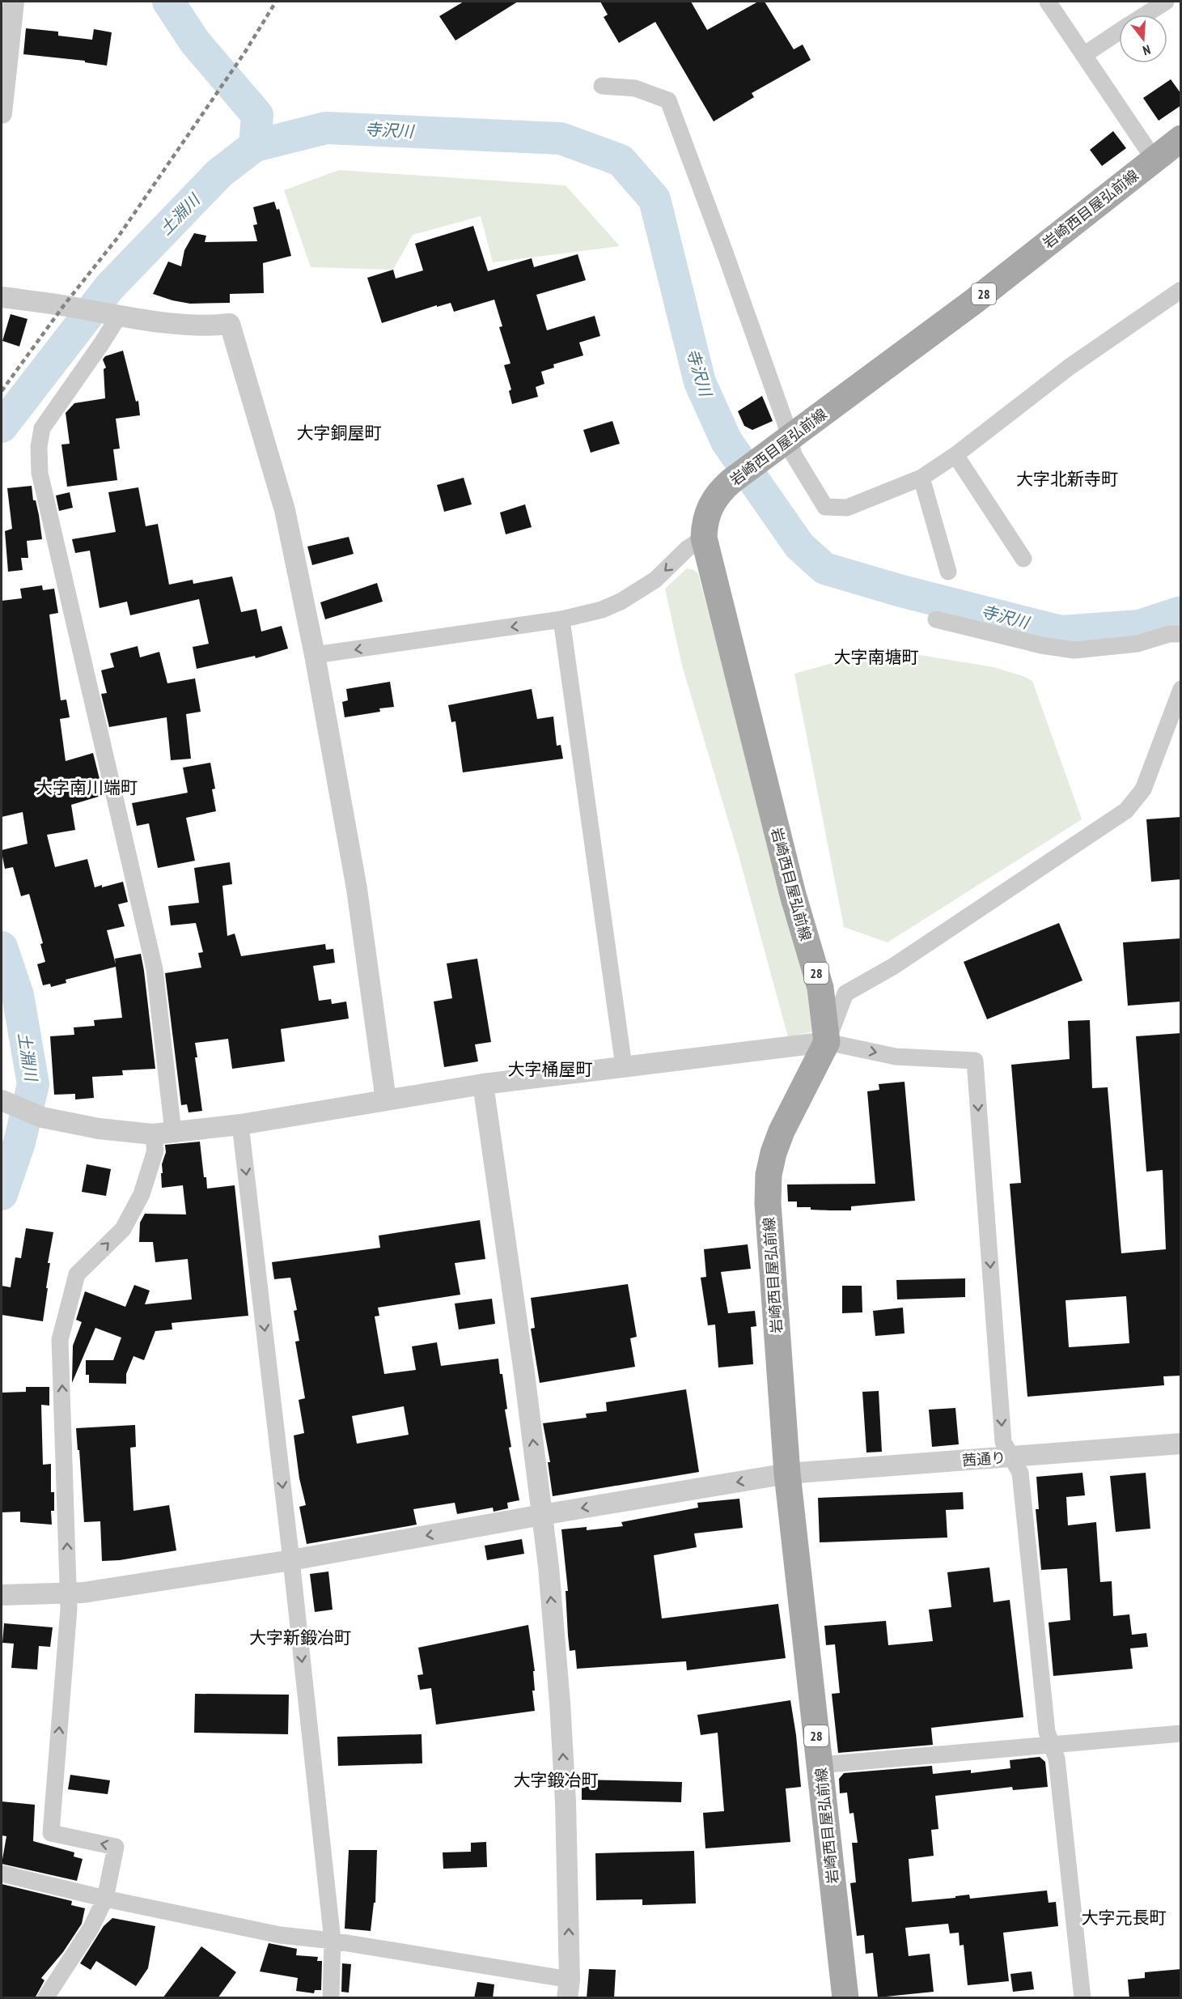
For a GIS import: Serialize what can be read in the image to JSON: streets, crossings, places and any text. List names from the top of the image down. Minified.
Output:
{"streets":{"main road":["岩崎西目屋弘前線","28"],"street":["茜通り"]},"crossings":[["岩崎西目屋弘前線","茜通り"]],"one_way":["茜通り"],"districts":["大字銅屋町","大字北新寺町","大字南塘町","大字南川端町","大字桶屋町","大字新鍛冶町","大字鍛冶町","大字元長町"],"water":["寺沢川","土淵川"],"north":"bottom"}
